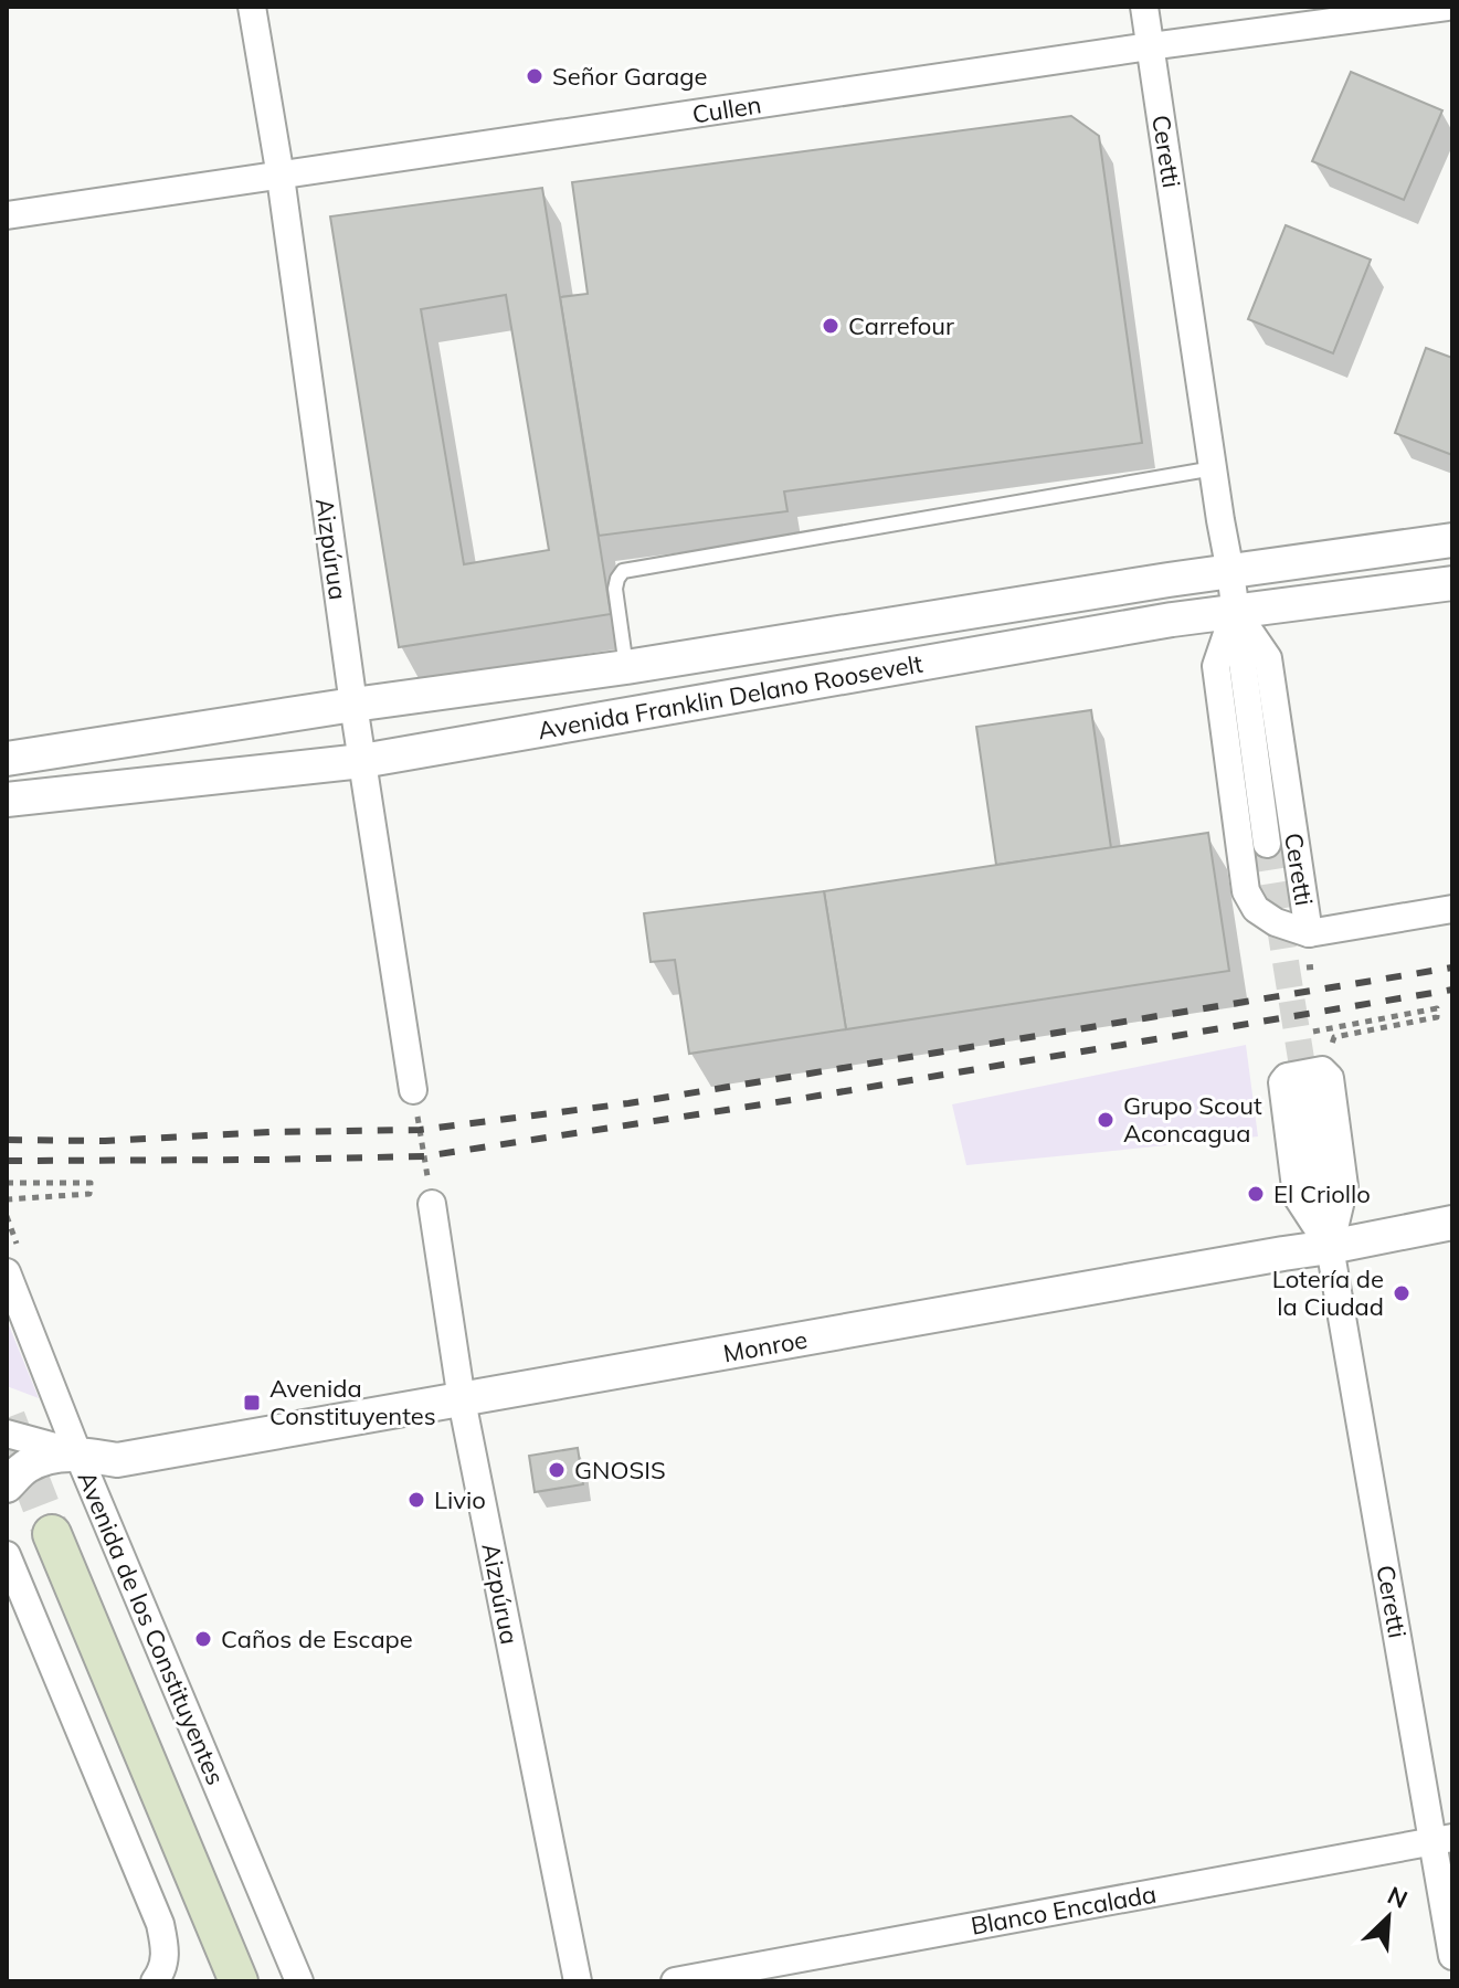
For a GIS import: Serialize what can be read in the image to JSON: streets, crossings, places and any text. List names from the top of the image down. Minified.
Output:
{"streets":{"street":["Cullen","Ceretti","Aizpúrua","Avenida Franklin Delano Roosevelt","Monroe","Avenida de los Constituyentes","Blanco Encalada"]},"crossings":[["Cullen","Ceretti"],["Cullen","Aizpúrua"],["Ceretti","Avenida Franklin Delano Roosevelt"],["Ceretti","Monroe"],["Ceretti","Blanco Encalada"],["Aizpúrua","Avenida Franklin Delano Roosevelt"],["Aizpúrua","Monroe"],["Monroe","Avenida de los Constituyentes"]],"places":{"other":["Señor Garage","Carrefour","Grupo Scout Aconcagua","El Criollo","Lotería de la Ciudad","GNOSIS","Livio","Caños de Escape"],"transit":["Avenida Constituyentes"]},"north":"top right"}
